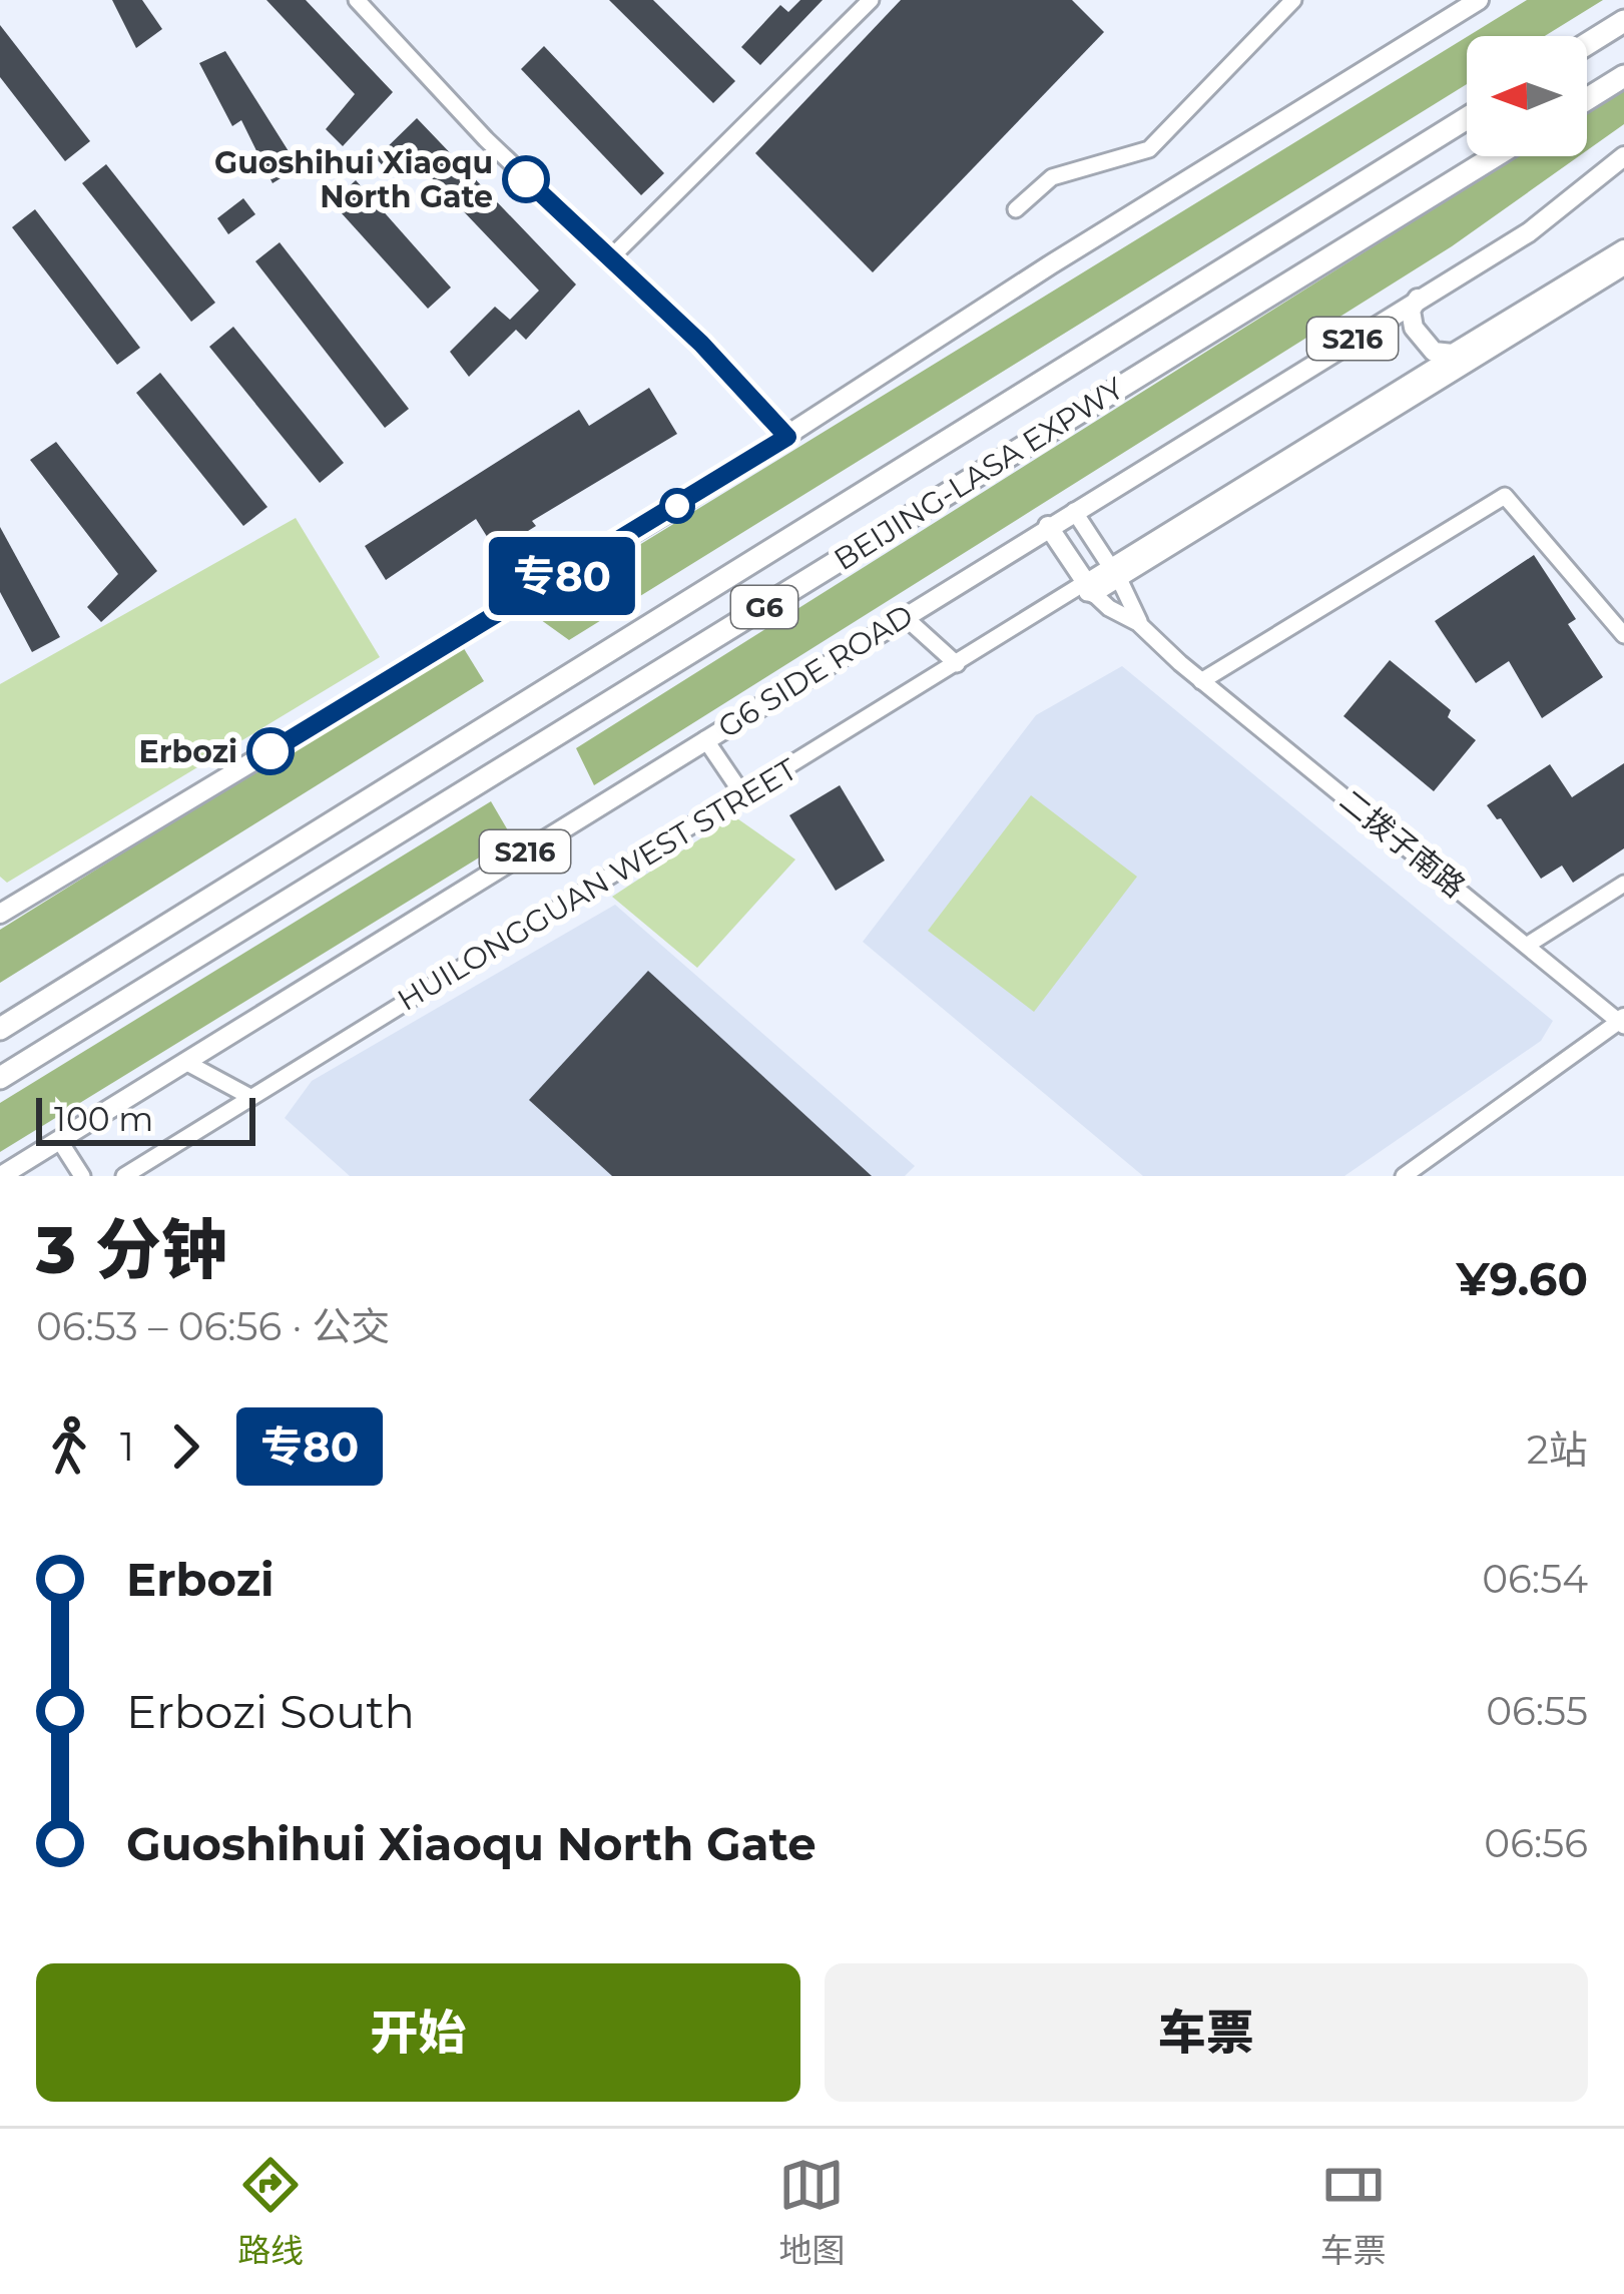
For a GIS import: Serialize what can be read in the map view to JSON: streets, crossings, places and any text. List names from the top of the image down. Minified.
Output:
{"streets":{"highway":["BEIJING-LASA EXPWY","G6"],"main road":["S216","G6 SIDE ROAD","HUILONGGUAN WEST STREET"],"street":["二拨子南路"]},"places":["Guoshihui Xiaoqu North Gate","Erbozi"],"lines":["bus line 专80"],"scale_bar":"100 m","north":"left","page":{"on_map":"专80","scale":"100 m","heading":["3 分钟","06:53 – 06:56 · 公交","¥9.60"],"legs":["1","专80","2站"],"list":[{"name":"Erbozi","value":"06:54"},{"name":"Erbozi South","value":"06:55"},{"name":"Guoshihui Xiaoqu North Gate","value":"06:56"}],"buttons":["开始","车票"],"tabs":["路线","地图","车票"]}}
